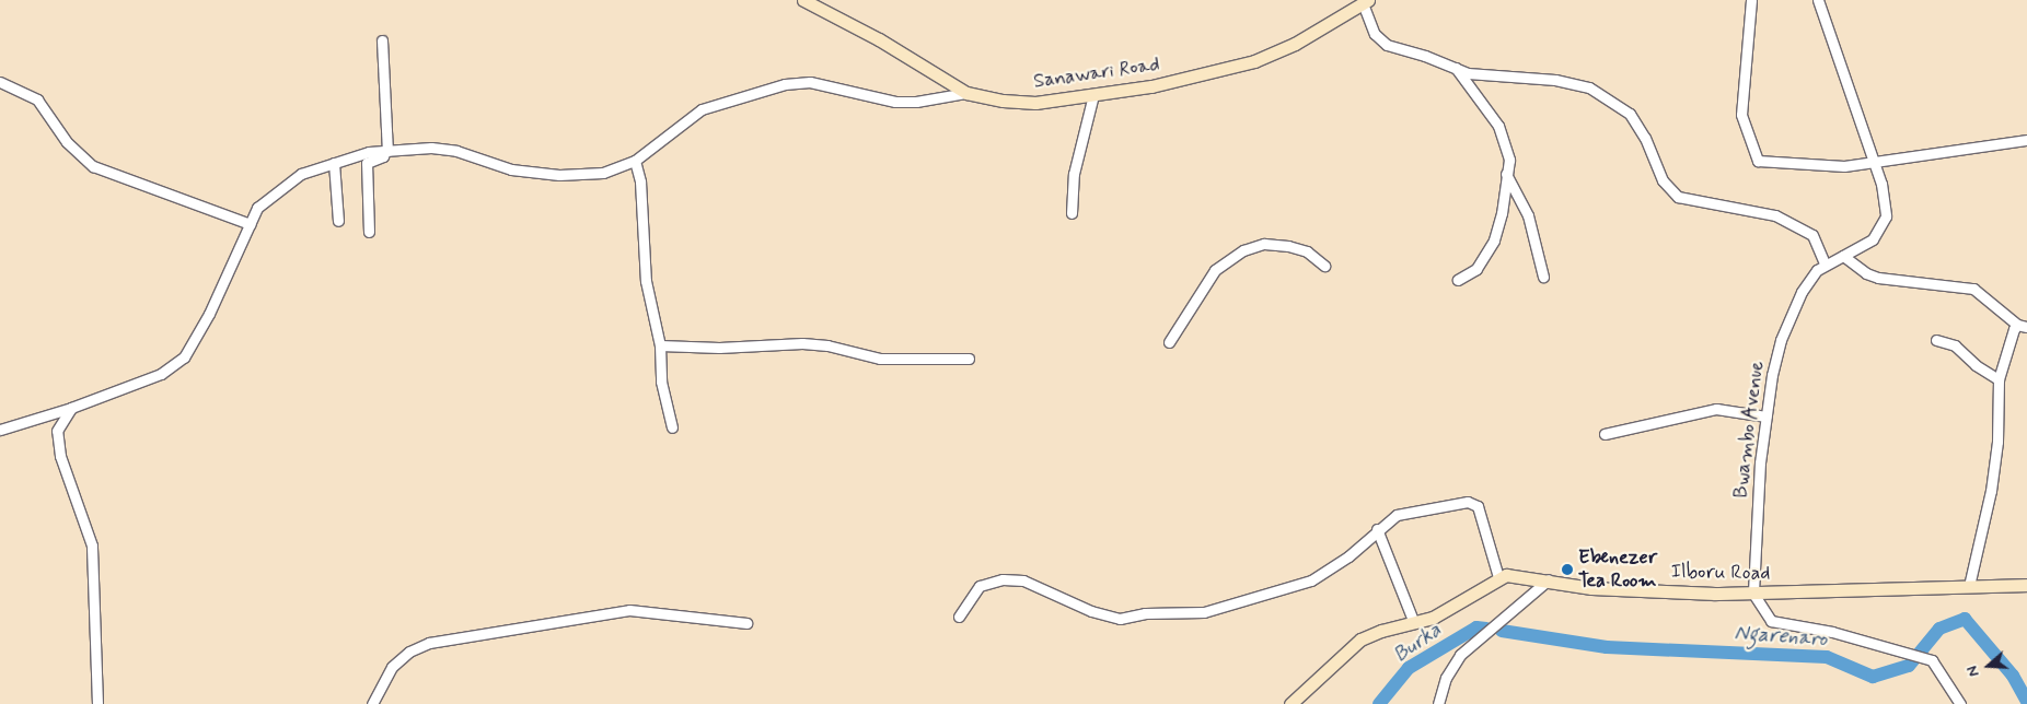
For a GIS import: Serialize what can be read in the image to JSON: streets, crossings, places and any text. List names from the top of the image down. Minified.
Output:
{"streets":{"street":["Sanawari Road","Bwambo Avenue","Ilboru Road"]},"crossings":[["Bwambo Avenue","Ilboru Road"]],"water":["Ngarenaro","Burka"],"places":["Ebenezer Tea Room"],"north":"left"}
